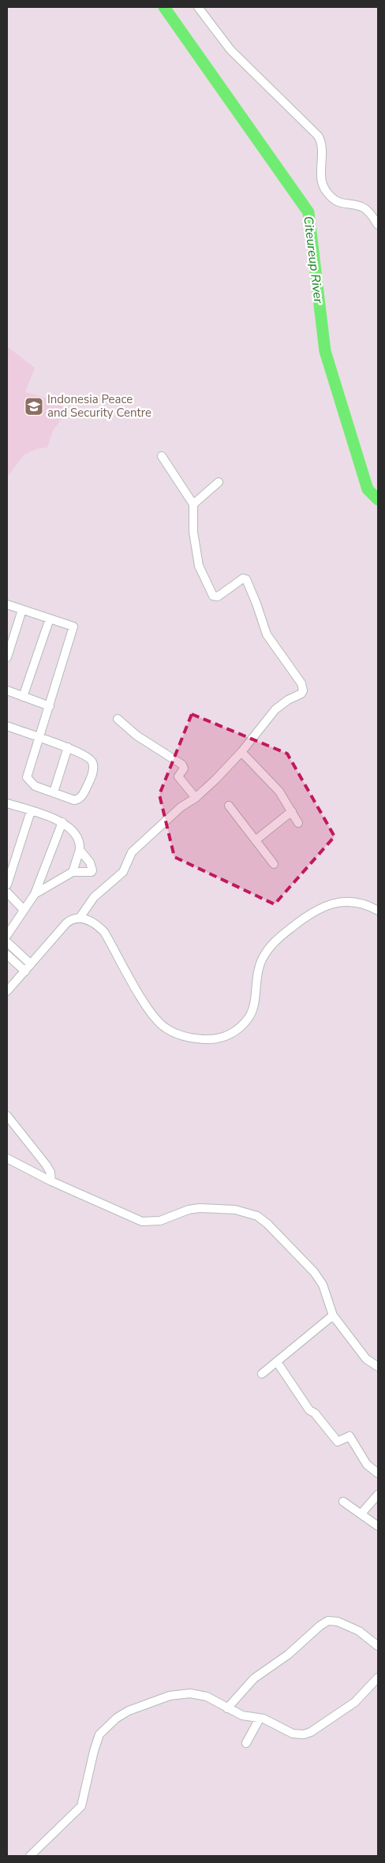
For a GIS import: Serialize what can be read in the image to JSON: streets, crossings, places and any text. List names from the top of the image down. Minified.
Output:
{"water":["Citeureup River"],"places":{"school or university":["Indonesia Peace and Security Centre"]}}
